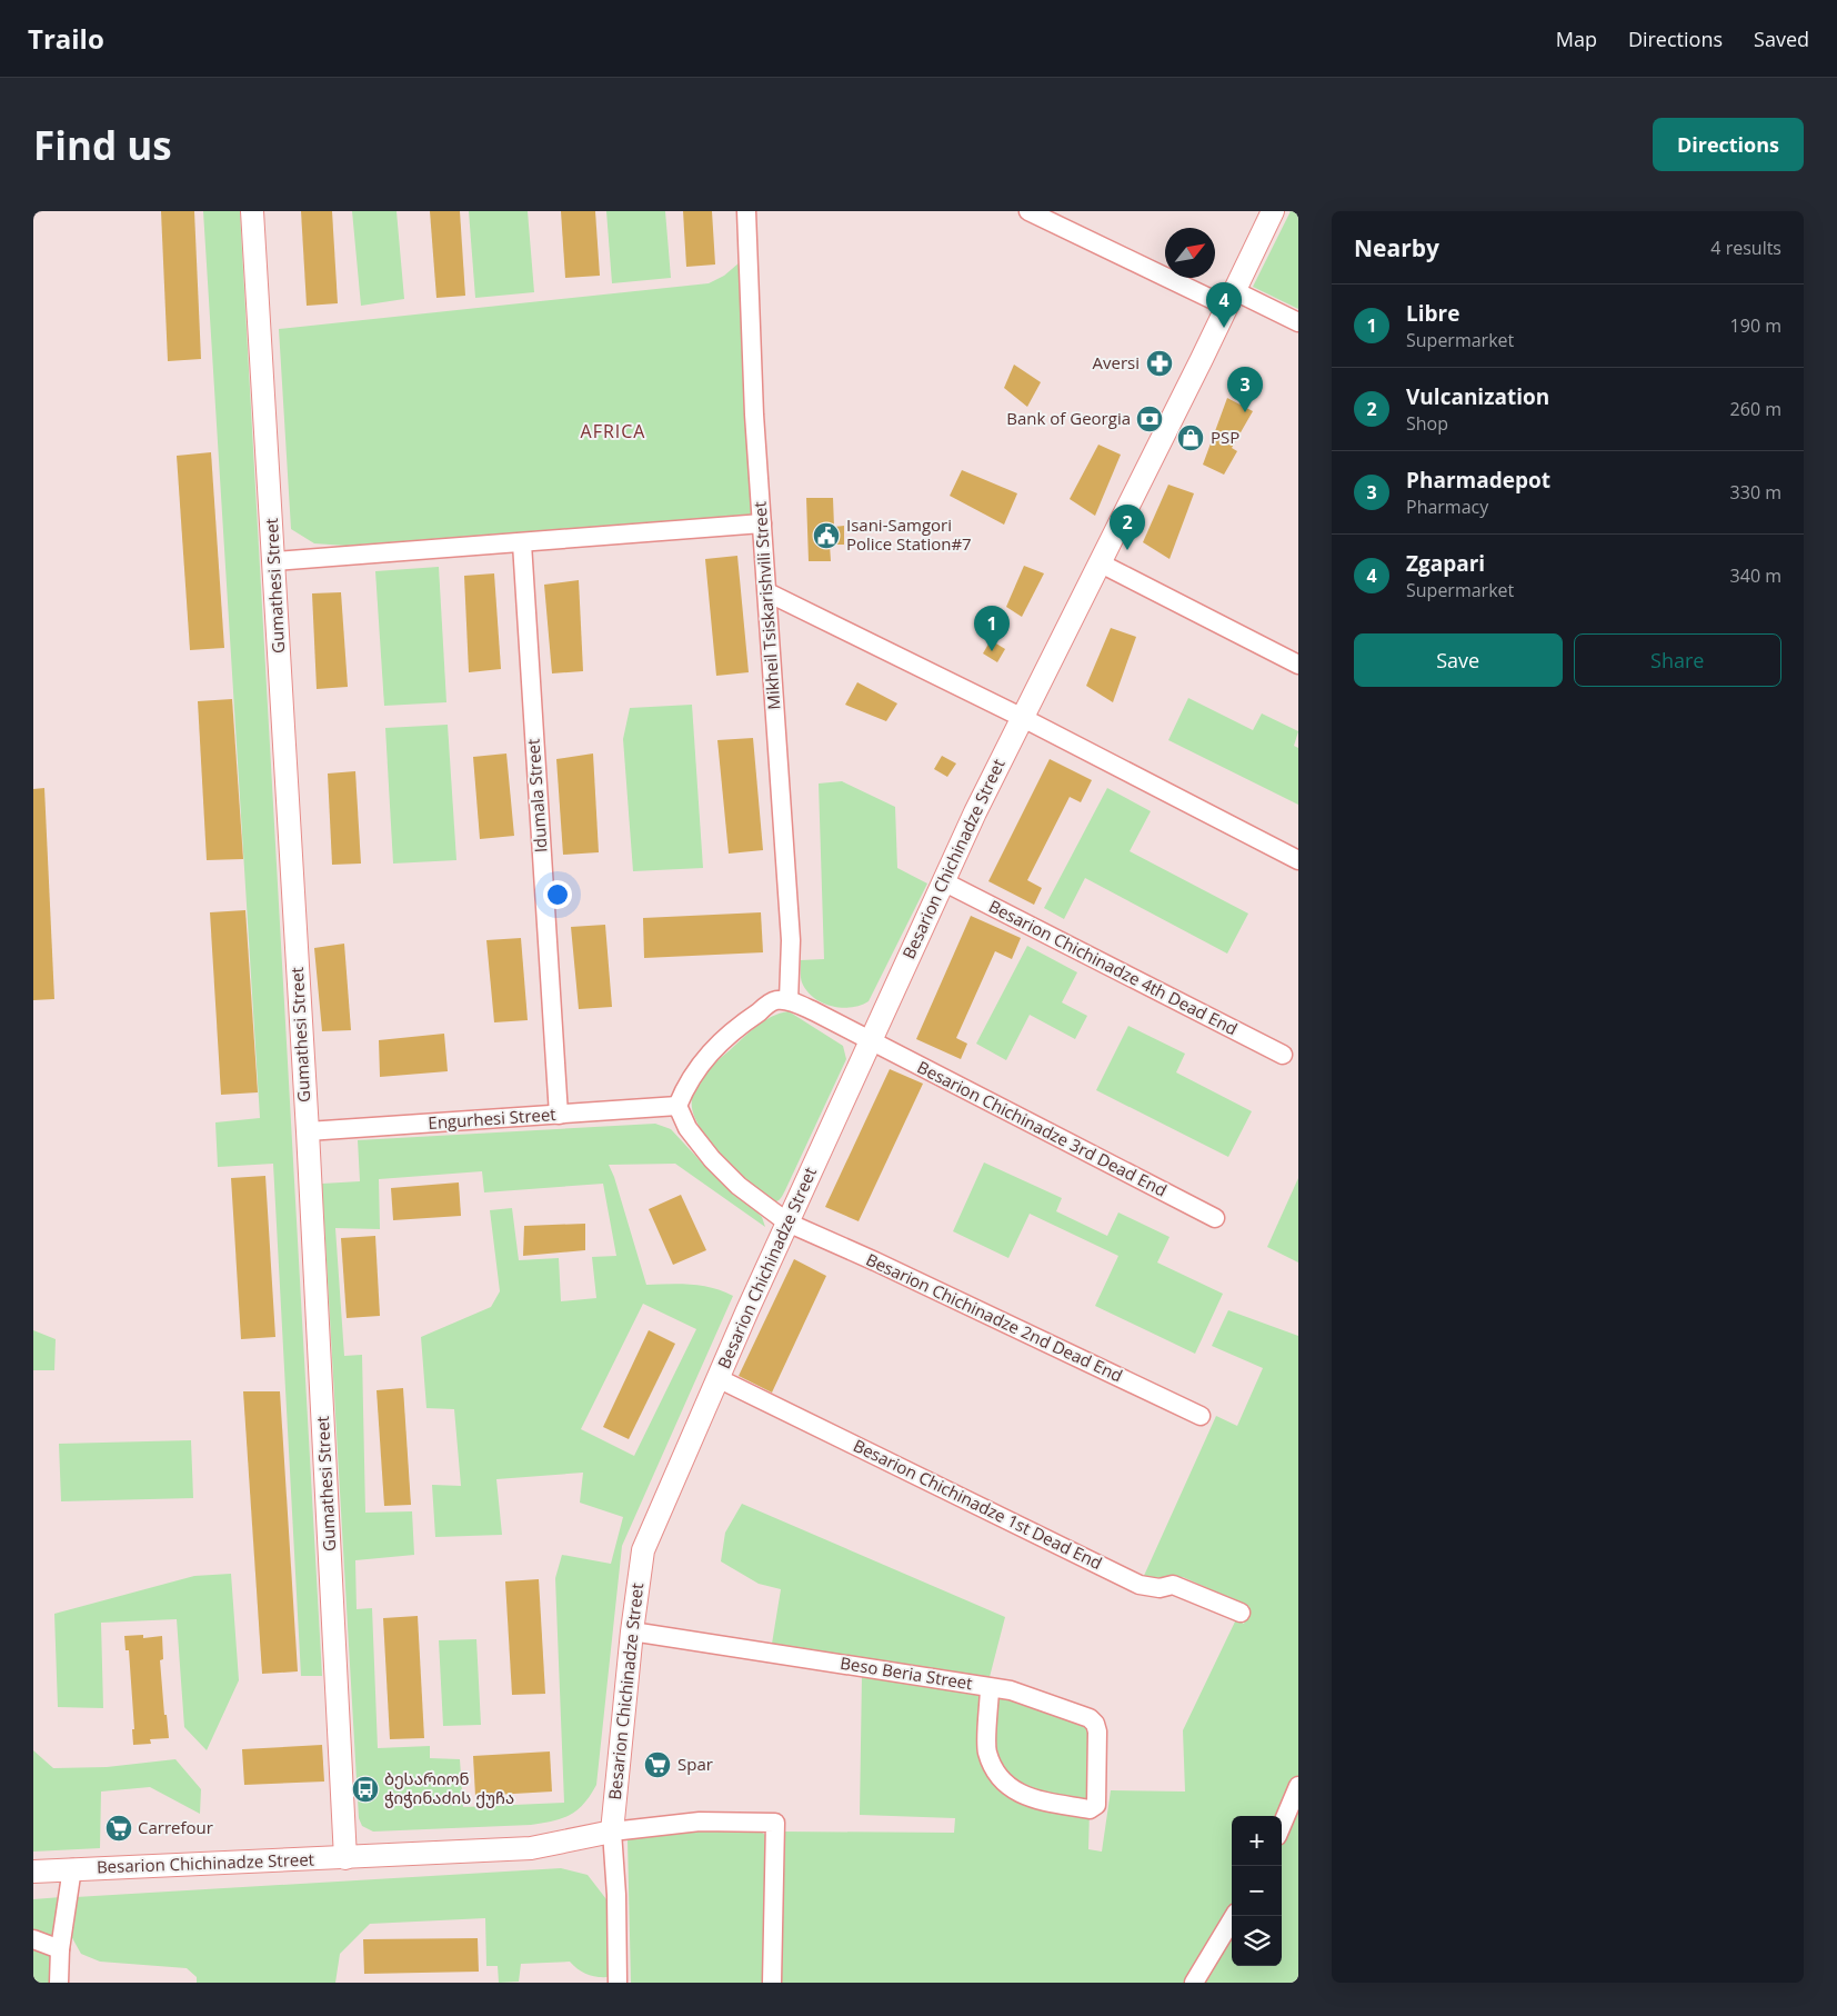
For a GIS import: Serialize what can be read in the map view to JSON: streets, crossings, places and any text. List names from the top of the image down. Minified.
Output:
{"streets":{"street":["Gumathesi Street","Mikheil Tsiskarishvili Street","Idumala Street","Besarion Chichinadze Street","Besarion Chichinadze 4th Dead End","Engurhesi Street","Besarion Chichinadze 3rd Dead End","Besarion Chichinadze 2nd Dead End","Besarion Chichinadze 1st Dead End","Beso Beria Street"]},"crossings":[["Gumathesi Street","Besarion Chichinadze Street"],["Gumathesi Street","Engurhesi Street"],["Idumala Street","Engurhesi Street"],["Besarion Chichinadze Street","Besarion Chichinadze 4th Dead End"],["Besarion Chichinadze Street","Besarion Chichinadze 3rd Dead End"],["Besarion Chichinadze Street","Besarion Chichinadze 2nd Dead End"],["Besarion Chichinadze Street","Besarion Chichinadze 1st Dead End"],["Besarion Chichinadze Street","Beso Beria Street"]],"districts":["AFRICA"],"places":{"pharmacy":["Aversi"],"bank":["Bank of Georgia"],"shop":["PSP"],"public building":["Isani-Samgori Police Station#7"],"supermarket":["Spar","Carrefour"],"bus stop":["ბესარიონ ჭიჭინაძის ქუჩა"]},"north":"top right","page":{"header":"Trailo","nav":["Map","Directions","Saved"],"buttons":["Directions",["Save","Share"]],"title":"Find us","heading":["Nearby","4 results"],"pins":["4","3","2","1"],"list":[{"mark":"1","name":"Libre","note":"Supermarket","value":"190 m"},{"mark":"2","name":"Vulcanization","note":"Shop","value":"260 m"},{"mark":"3","name":"Pharmadepot","note":"Pharmacy","value":"330 m"},{"mark":"4","name":"Zgapari","note":"Supermarket","value":"340 m"}],"map_buttons":["+","−"]}}
